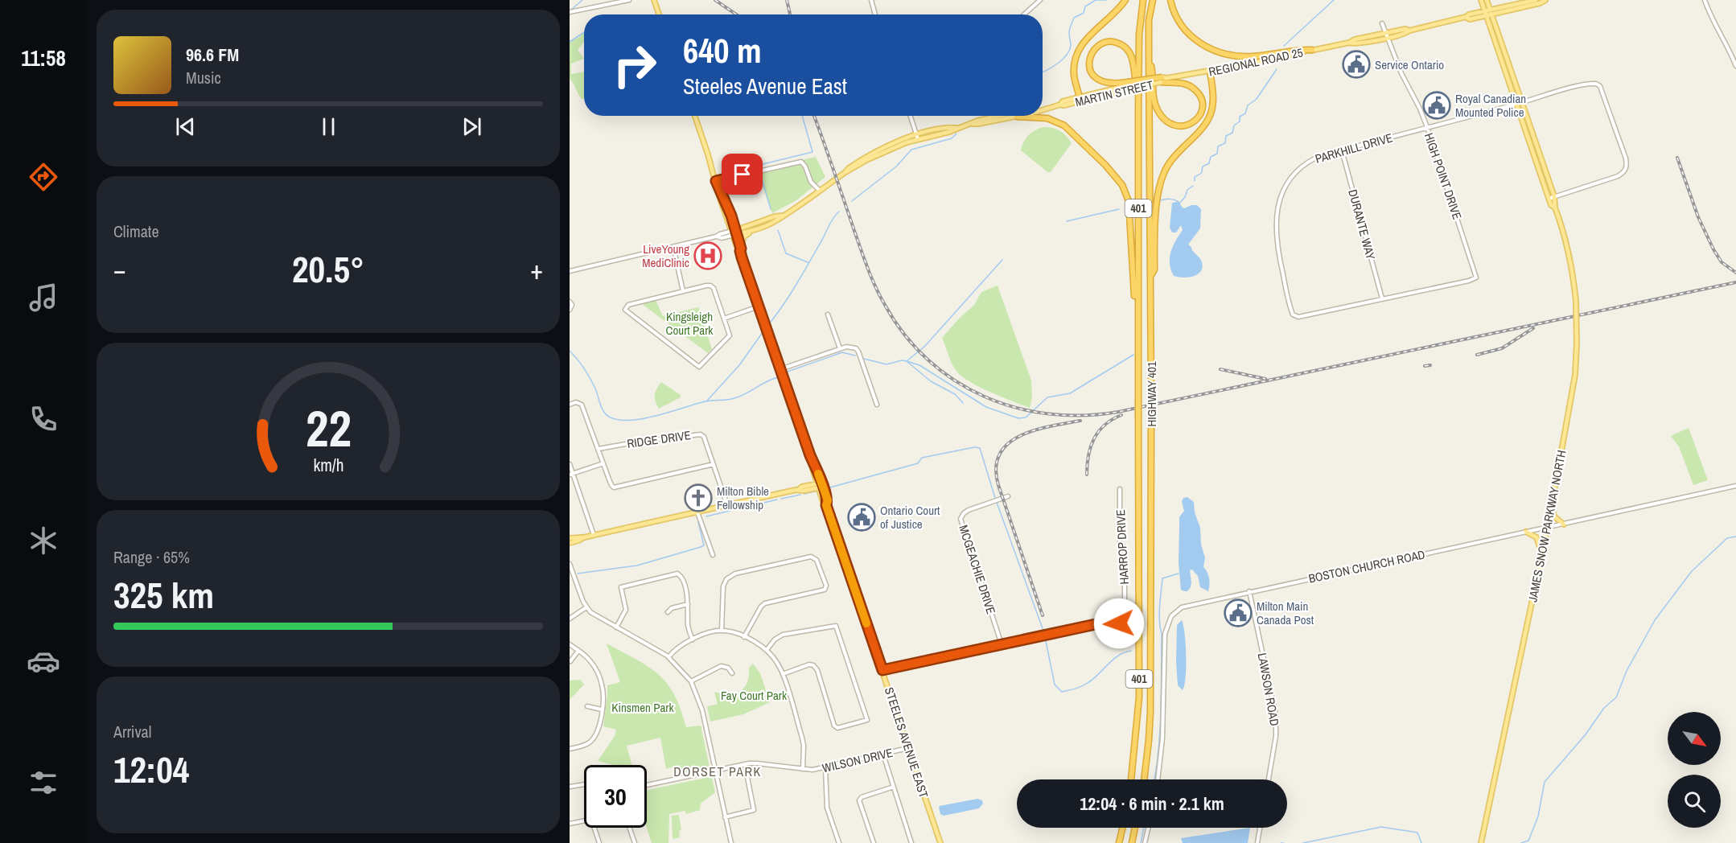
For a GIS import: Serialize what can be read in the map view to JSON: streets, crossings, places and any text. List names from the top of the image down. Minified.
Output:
{"streets":{"highway":["401","HIGHWAY 401"],"main road":["REGIONAL ROAD 25","MARTIN STREET","JAMES SNOW PARKWAY NORTH","STEELES AVENUE EAST"],"street":["PARKHILL DRIVE","HIGH POINT DRIVE","DURANTE WAY","RIDGE DRIVE","HARROP DRIVE","BOSTON CHURCH ROAD","MCGEACHIE DRIVE","LAWSON ROAD","WILSON DRIVE"]},"crossings":[["REGIONAL ROAD 25","HIGH POINT DRIVE"],["REGIONAL ROAD 25","JAMES SNOW PARKWAY NORTH"],["MARTIN STREET","STEELES AVENUE EAST"],["PARKHILL DRIVE","HIGH POINT DRIVE"],["PARKHILL DRIVE","DURANTE WAY"],["PARKHILL DRIVE","JAMES SNOW PARKWAY NORTH"],["JAMES SNOW PARKWAY NORTH","BOSTON CHURCH ROAD"],["HARROP DRIVE","MCGEACHIE DRIVE"],["HARROP DRIVE","STEELES AVENUE EAST"],["BOSTON CHURCH ROAD","LAWSON ROAD"],["STEELES AVENUE EAST","WILSON DRIVE"]],"districts":["DORSET PARK"],"parks":["Kingsleigh Court Park","Fay Court Park","Kinsmen Park"],"places":{"public building":["Service Ontario","Royal Canadian Mounted Police","Ontario Court of Justice","Milton Main Canada Post"],"hospital":["LiveYoung MediClinic"],"church":["Milton Bible Fellowship"]},"north":"bottom right","page":{"tabs":"11:58","turn":["640 m","Steeles Avenue East"],"song":["96.6 FM","Music"],"tile":["Climate",["Range · 65%","325 km"],["Arrival","12:04"]],"heat":["−","20.5°","+"],"limit":"30","trip":"12:04 · 6 min · 2.1 km","gauge":["22","km/h"]}}
